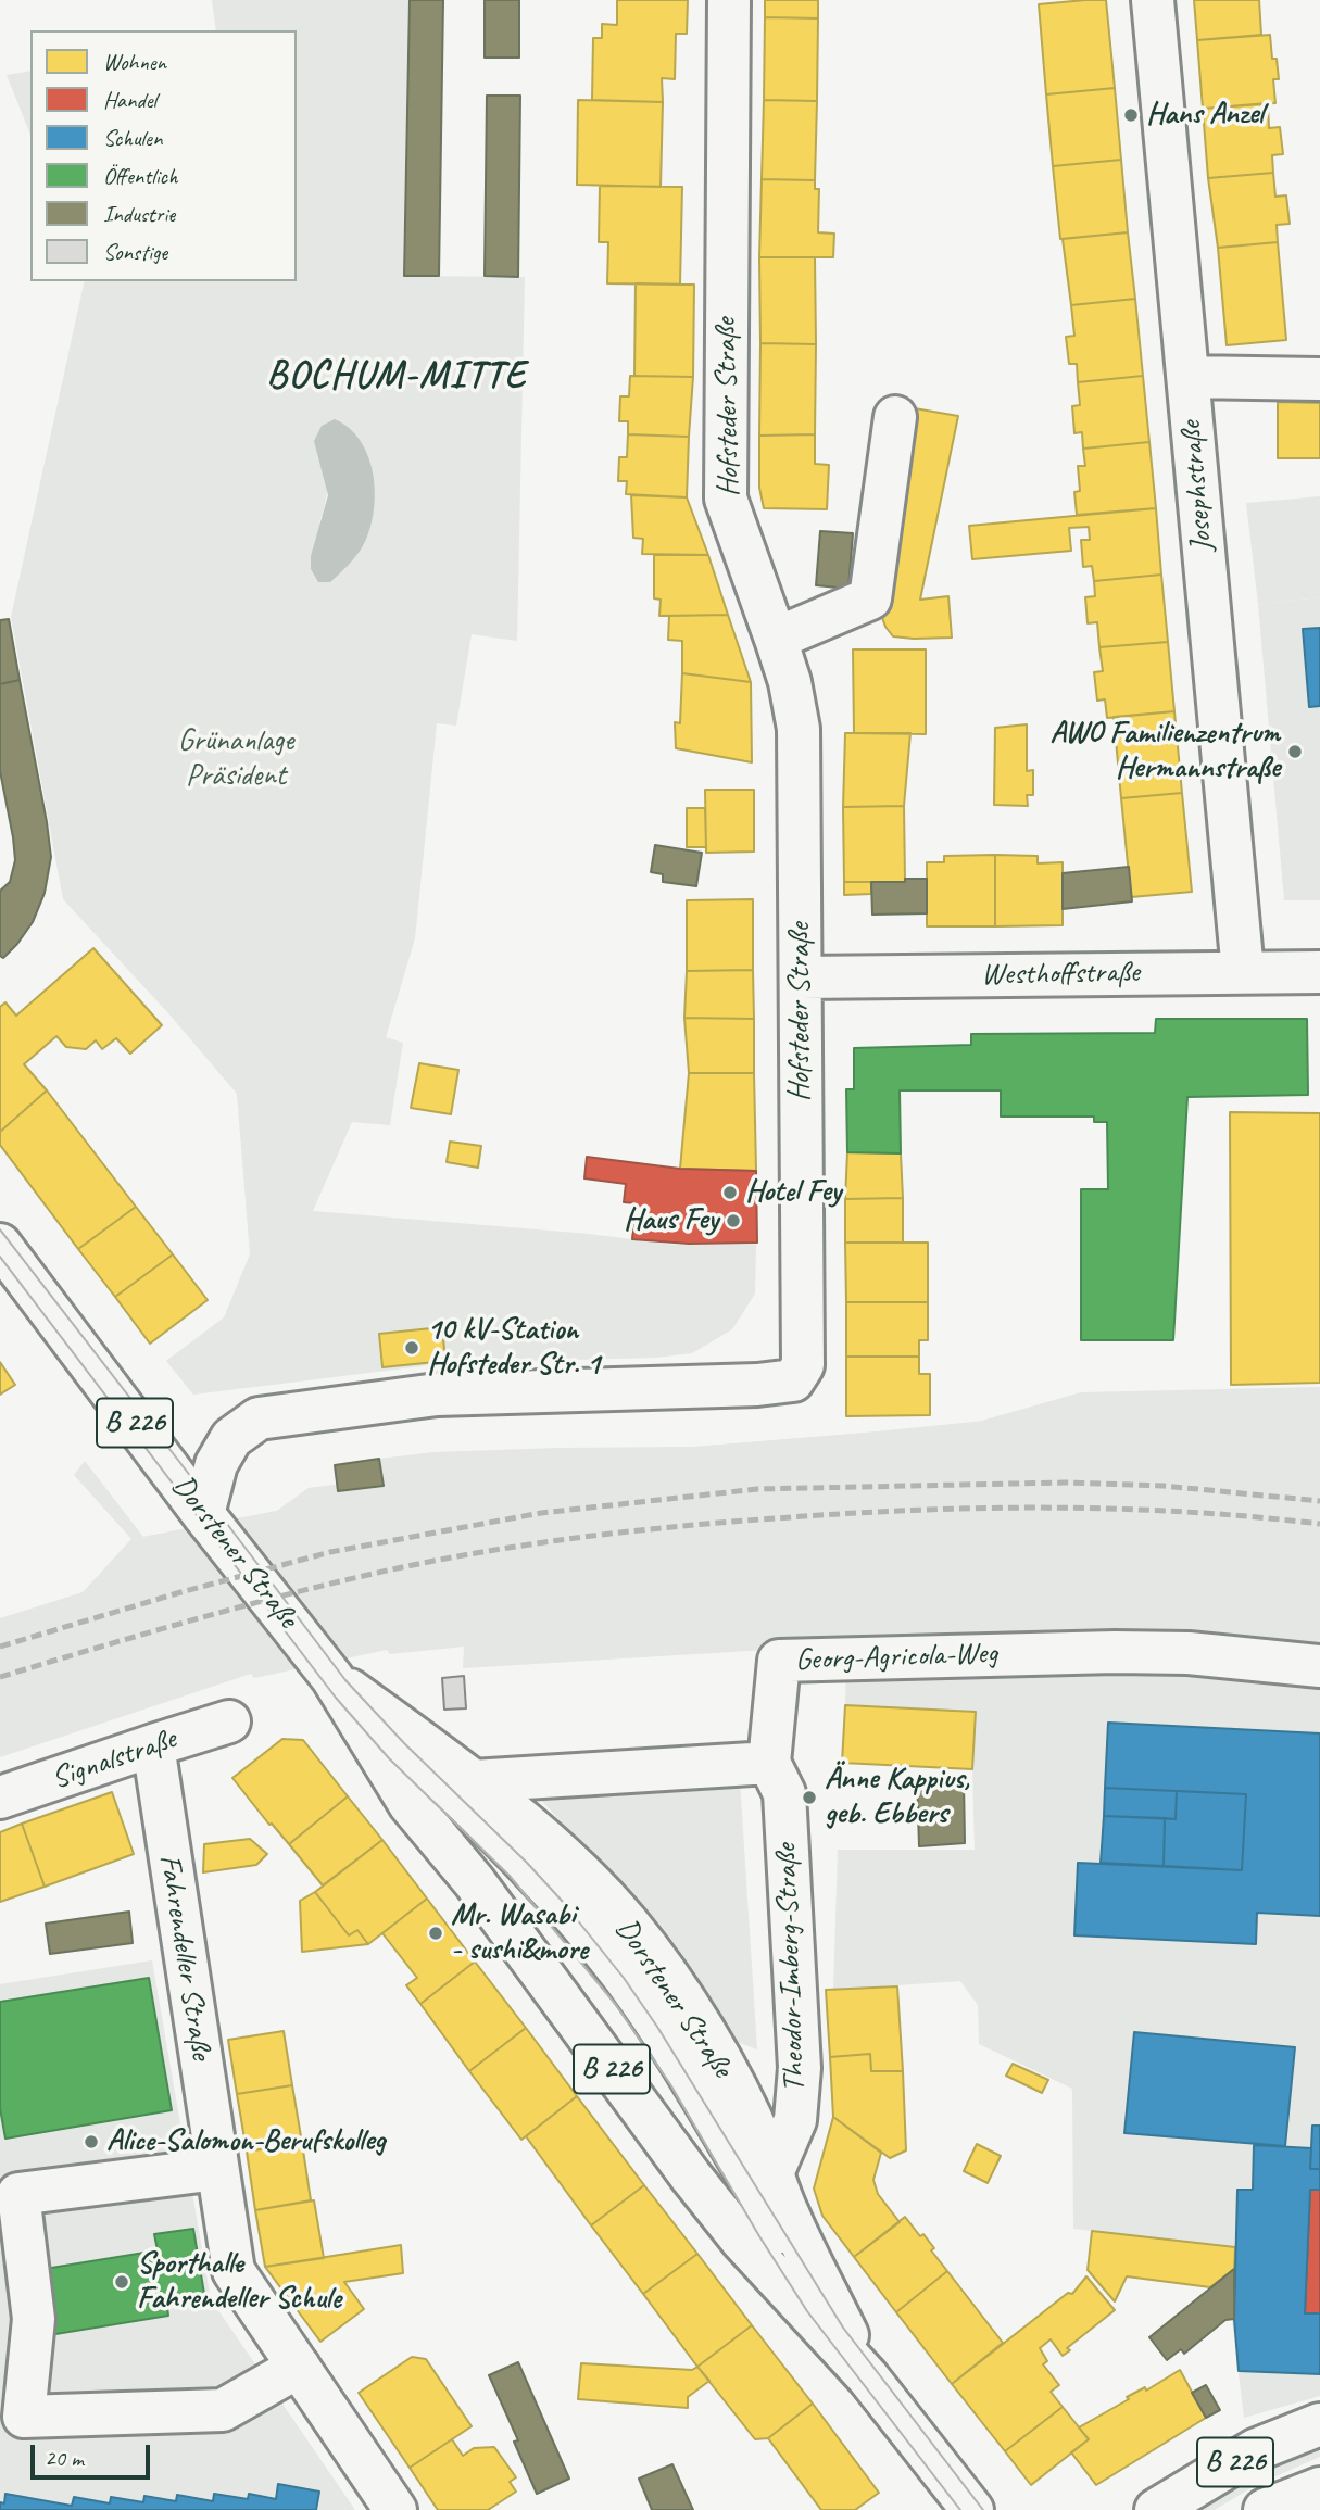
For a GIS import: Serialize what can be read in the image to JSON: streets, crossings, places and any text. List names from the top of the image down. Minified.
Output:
{"streets":{"street":["Hofsteder Straße","Josephstraße","Westhoffstraße","B 226","Dorstener Straße","Georg-Agricola-Weg","Signalstraße","Fahrendeller Straße","Theodor-Imberg-Straße"]},"crossings":[["Hofsteder Straße","Westhoffstraße"],["Hofsteder Straße","Dorstener Straße"],["Josephstraße","Westhoffstraße"],["Dorstener Straße","Theodor-Imberg-Straße"],["Georg-Agricola-Weg","Theodor-Imberg-Straße"],["Signalstraße","Fahrendeller Straße"]],"districts":["BOCHUM-MITTE"],"parks":["Grünanlage Präsident"],"places":["Hans Anzel","AWO Familienzentrum Hermannstraße","Hotel Fey","Haus Fey","10 kV-Station Hofsteder Str. 1","Änne Kappius, geb. Ebbers","Mr. Wasabi - sushi&more","Alice-Salomon-Berufskolleg","Sporthalle Fahrendeller Schule"],"legend":["Wohnen","Handel","Schulen","Öffentlich","Industrie","Sonstige"],"scale_bar":"20 m"}
